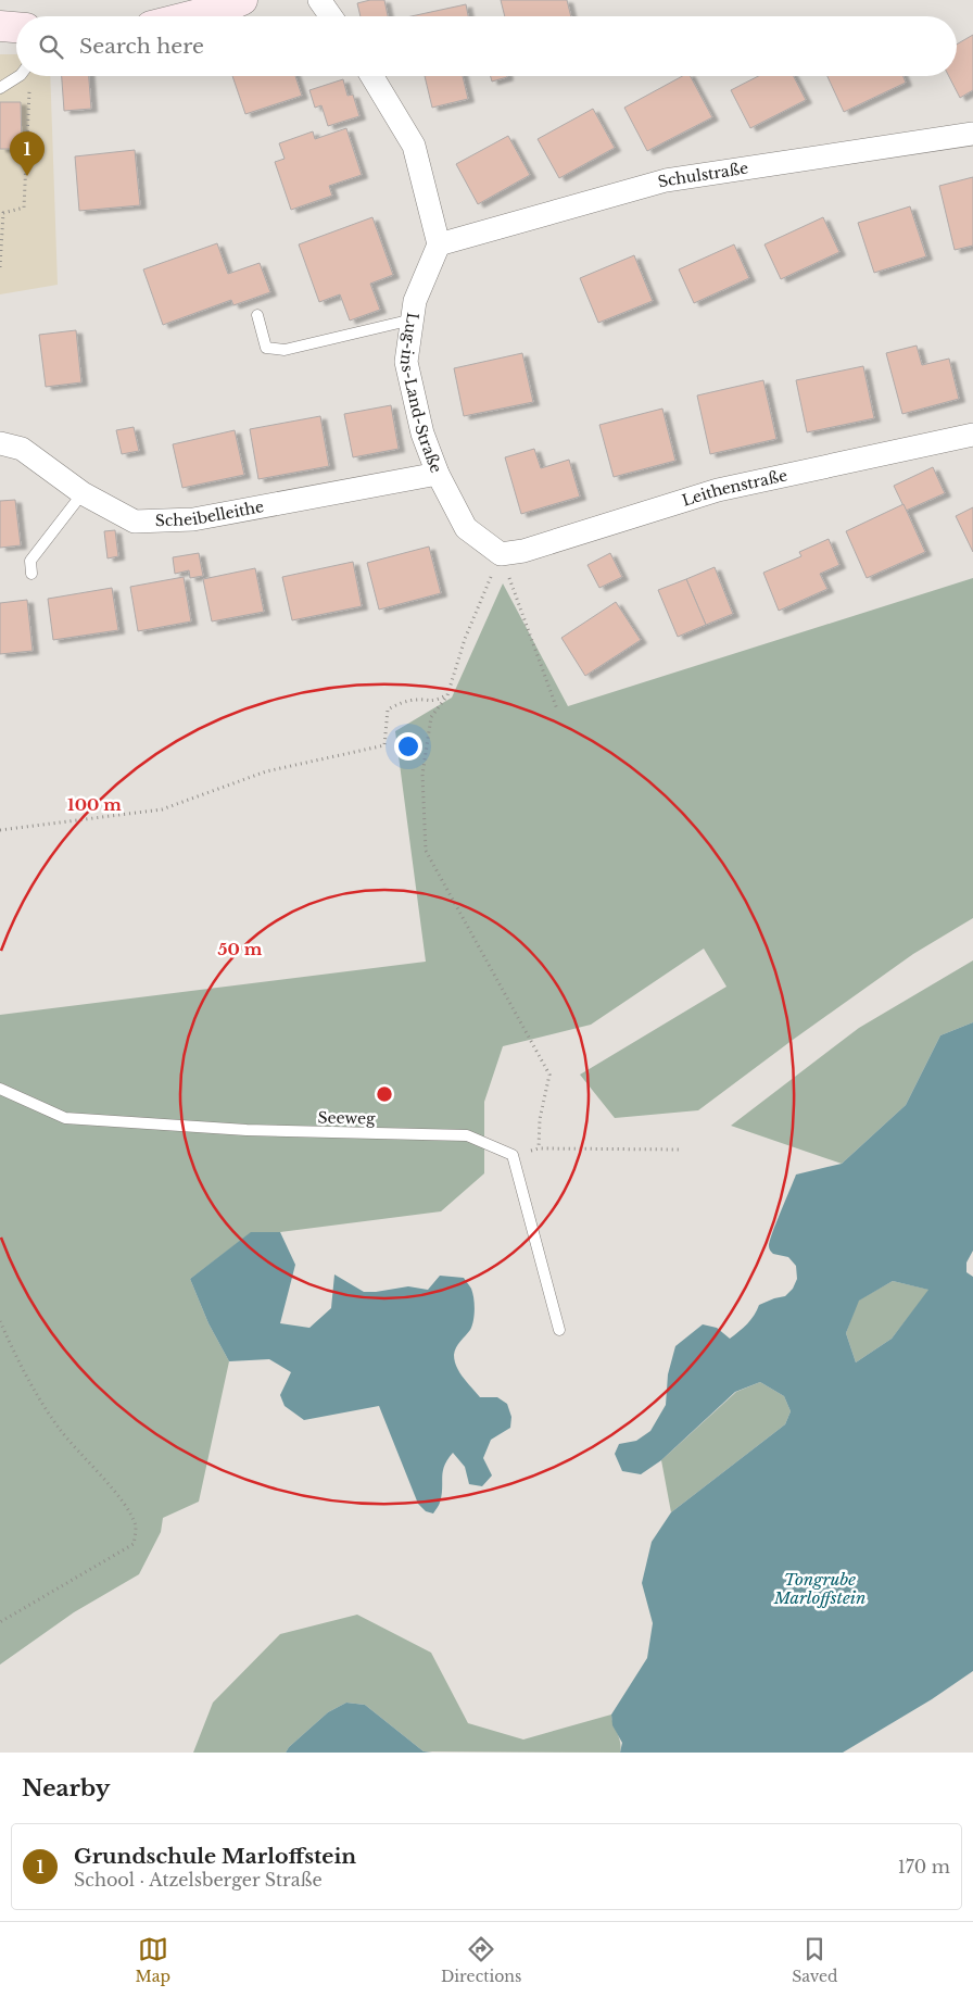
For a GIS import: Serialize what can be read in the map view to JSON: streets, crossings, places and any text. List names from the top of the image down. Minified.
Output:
{"streets":{"street":["Schulstraße","Lug-ins-Land-Straße","Leithenstraße","Scheibelleithe"],"lane":["Seeweg"]},"crossings":[["Schulstraße","Lug-ins-Land-Straße"],["Lug-ins-Land-Straße","Leithenstraße"],["Lug-ins-Land-Straße","Scheibelleithe"]],"water":["Tongrube Marloffstein"],"page":{"search":"Search here","pins":"1","heading":"Nearby","list":[{"mark":"1","name":"Grundschule Marloffstein","note":"School · Atzelsberger Straße","value":"170 m"}],"nav":["Map","Directions","Saved"]},"rings":["100 m","50 m"]}
